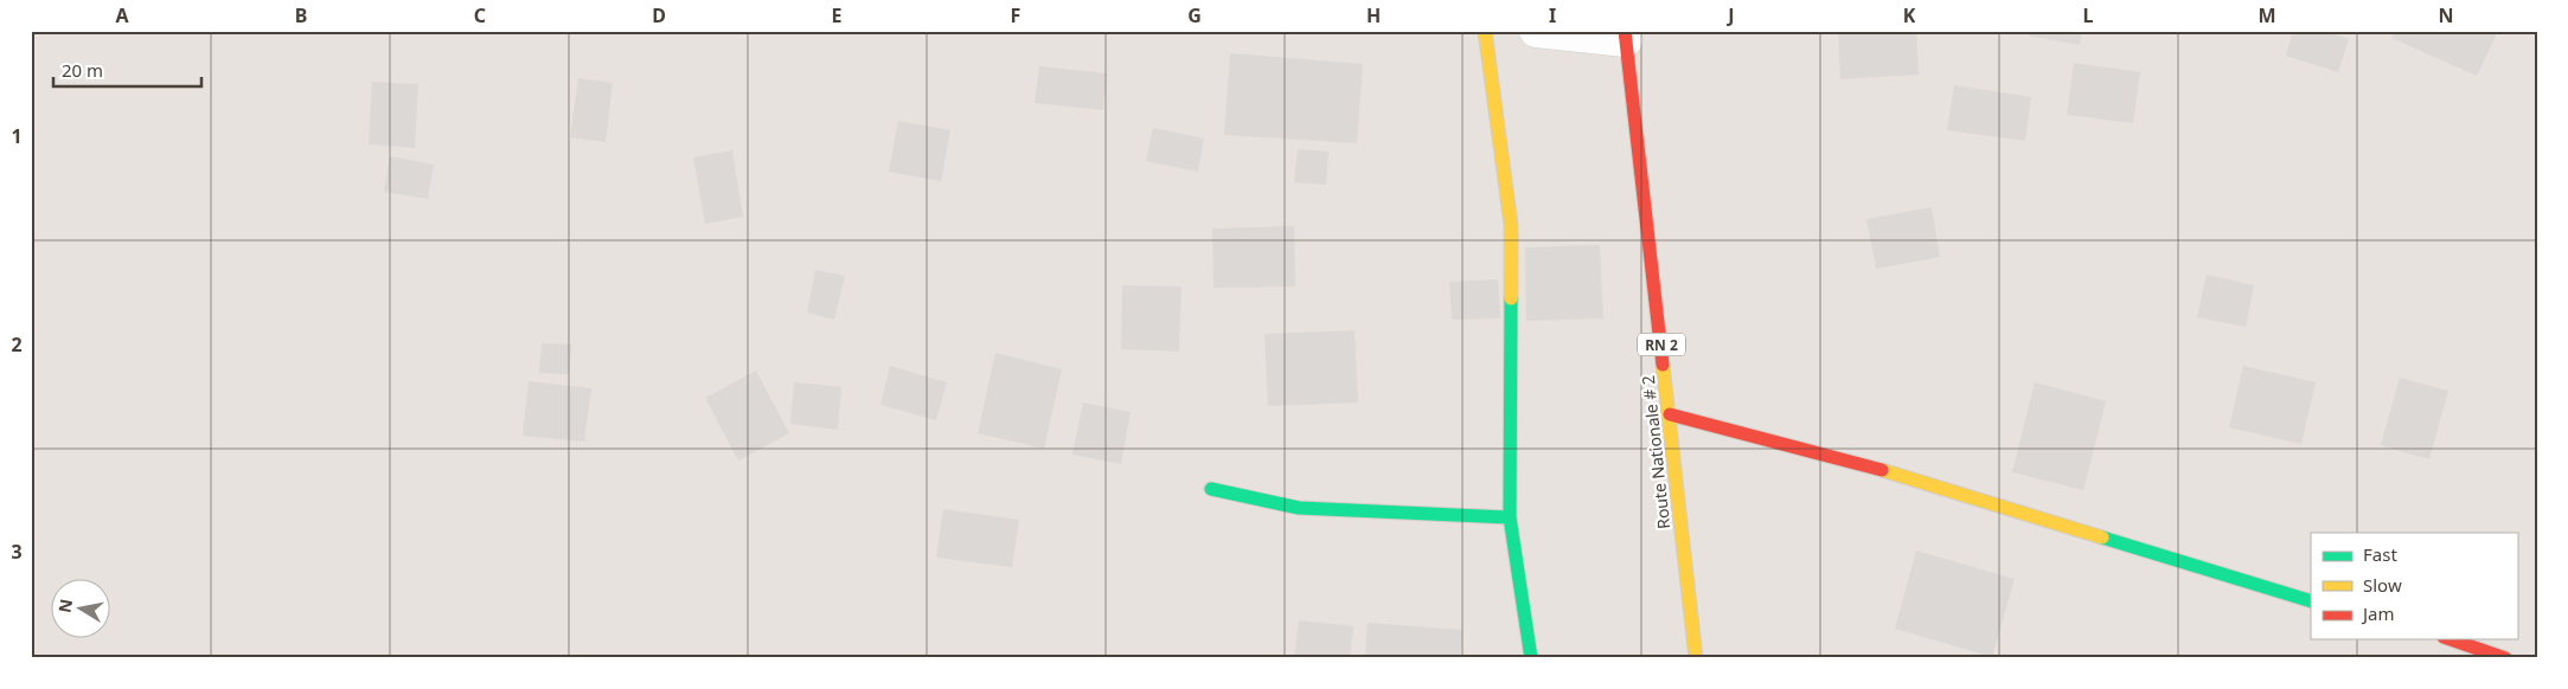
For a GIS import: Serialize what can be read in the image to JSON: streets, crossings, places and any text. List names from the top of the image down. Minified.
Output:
{"streets":{"street":["RN 2","Route Nationale # 2"]},"legend":["Fast","Slow","Jam"],"scale_bar":"20 m","north":"left","grid":{"columns":["A","B","C","D","E","F","G","H","I","J","K","L","M","N"],"rows":["1","2","3"]}}
